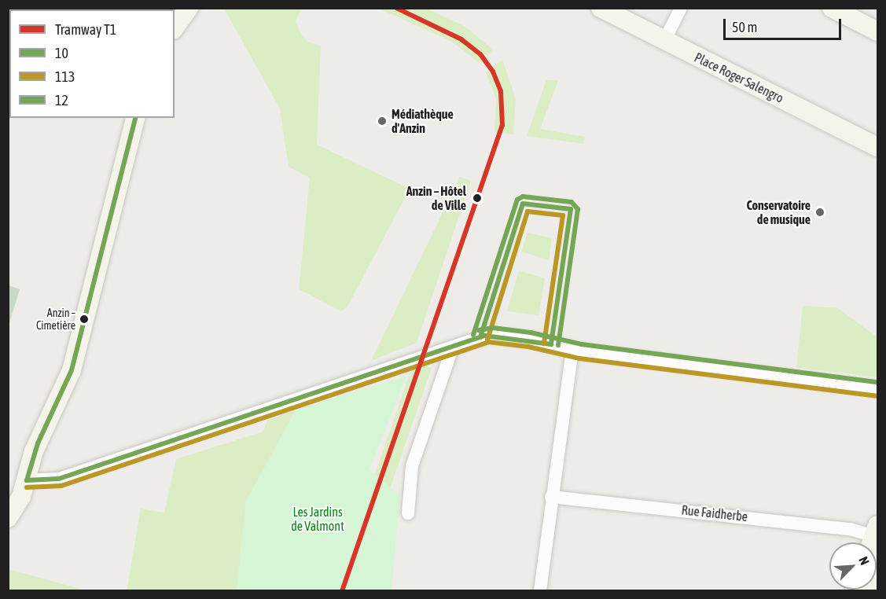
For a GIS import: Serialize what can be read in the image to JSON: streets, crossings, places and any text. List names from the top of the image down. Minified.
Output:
{"streets":{"street":["Place Roger Salengro","Rue Faidherbe"]},"parks":["Les Jardins de Valmont"],"places":["Médiathèque d'Anzin","Anzin – Hôtel de Ville","Conservatoire de musique","Anzin – Cimetière"],"lines":["tram line T1","transit line 10","transit line 12","transit line 113"],"legend":["Tramway T1","10","113","12"],"scale_bar":"50 m","north":"top right"}
